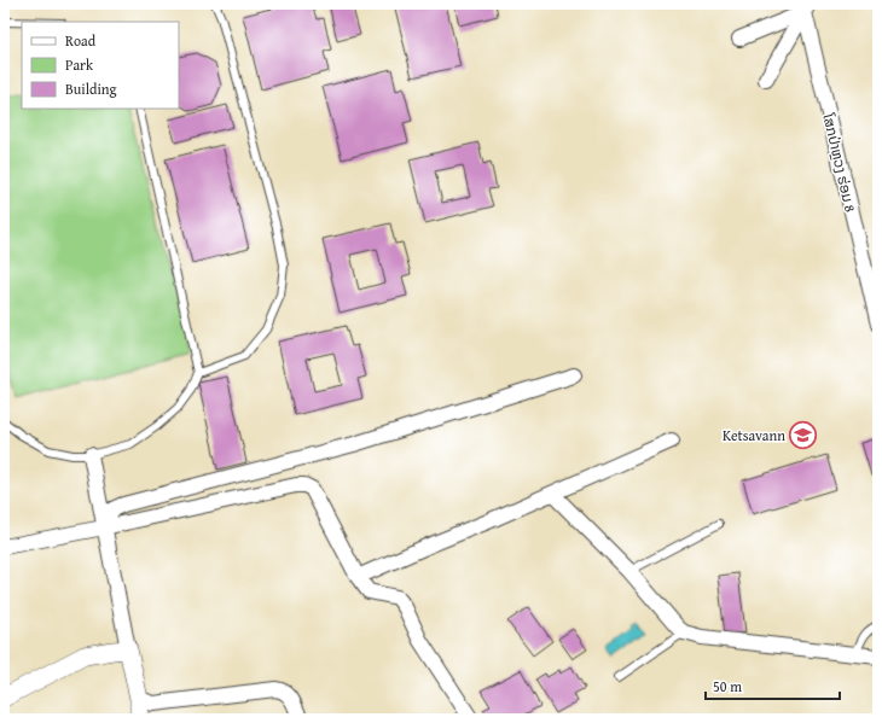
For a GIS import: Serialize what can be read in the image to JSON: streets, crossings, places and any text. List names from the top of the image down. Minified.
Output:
{"streets":{"street":["ໂສກປ່າຫຼວງ ຮ່ອມ 8"]},"places":{"school or university":["Ketsavann"]},"legend":["Road","Park","Building"],"scale_bar":"50 m"}
